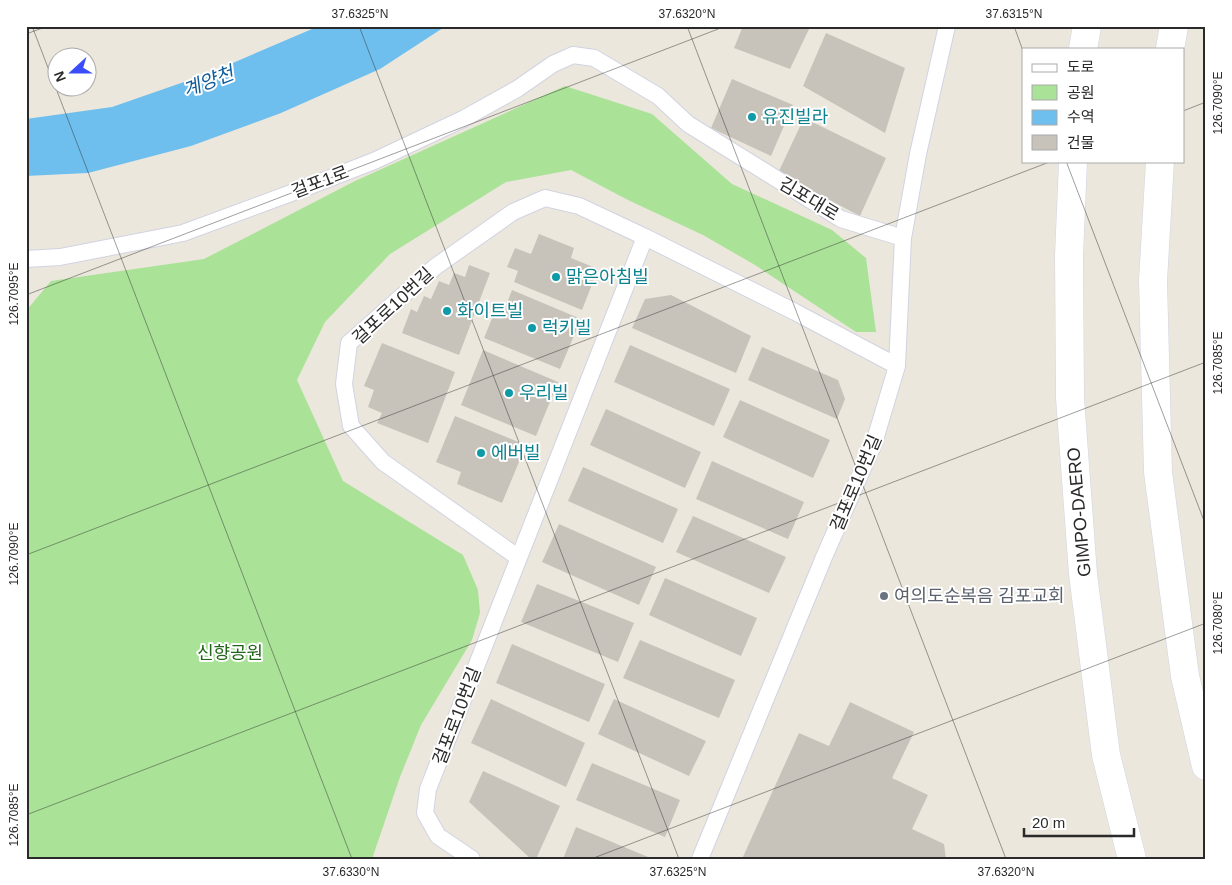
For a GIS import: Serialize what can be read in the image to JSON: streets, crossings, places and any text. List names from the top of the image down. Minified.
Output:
{"streets":{"main road":["GIMPO-DAERO"],"lane":["걸포1로","김포대로","걸포로10번길"]},"crossings":[["걸포1로","김포대로"]],"water":["계양천"],"parks":["신향공원"],"places":["유진빌라","맑은아침빌","화이트빌","럭키빌","우리빌","에버빌","여의도순복음 김포교회"],"legend":["도로","공원","수역","건물"],"scale_bar":"20 m","north":"left","coordinates":["37.6325°N","37.6320°N","37.6315°N","126.7090°E","126.7095°E","126.7085°E","126.7080°E","37.6330°N"]}
